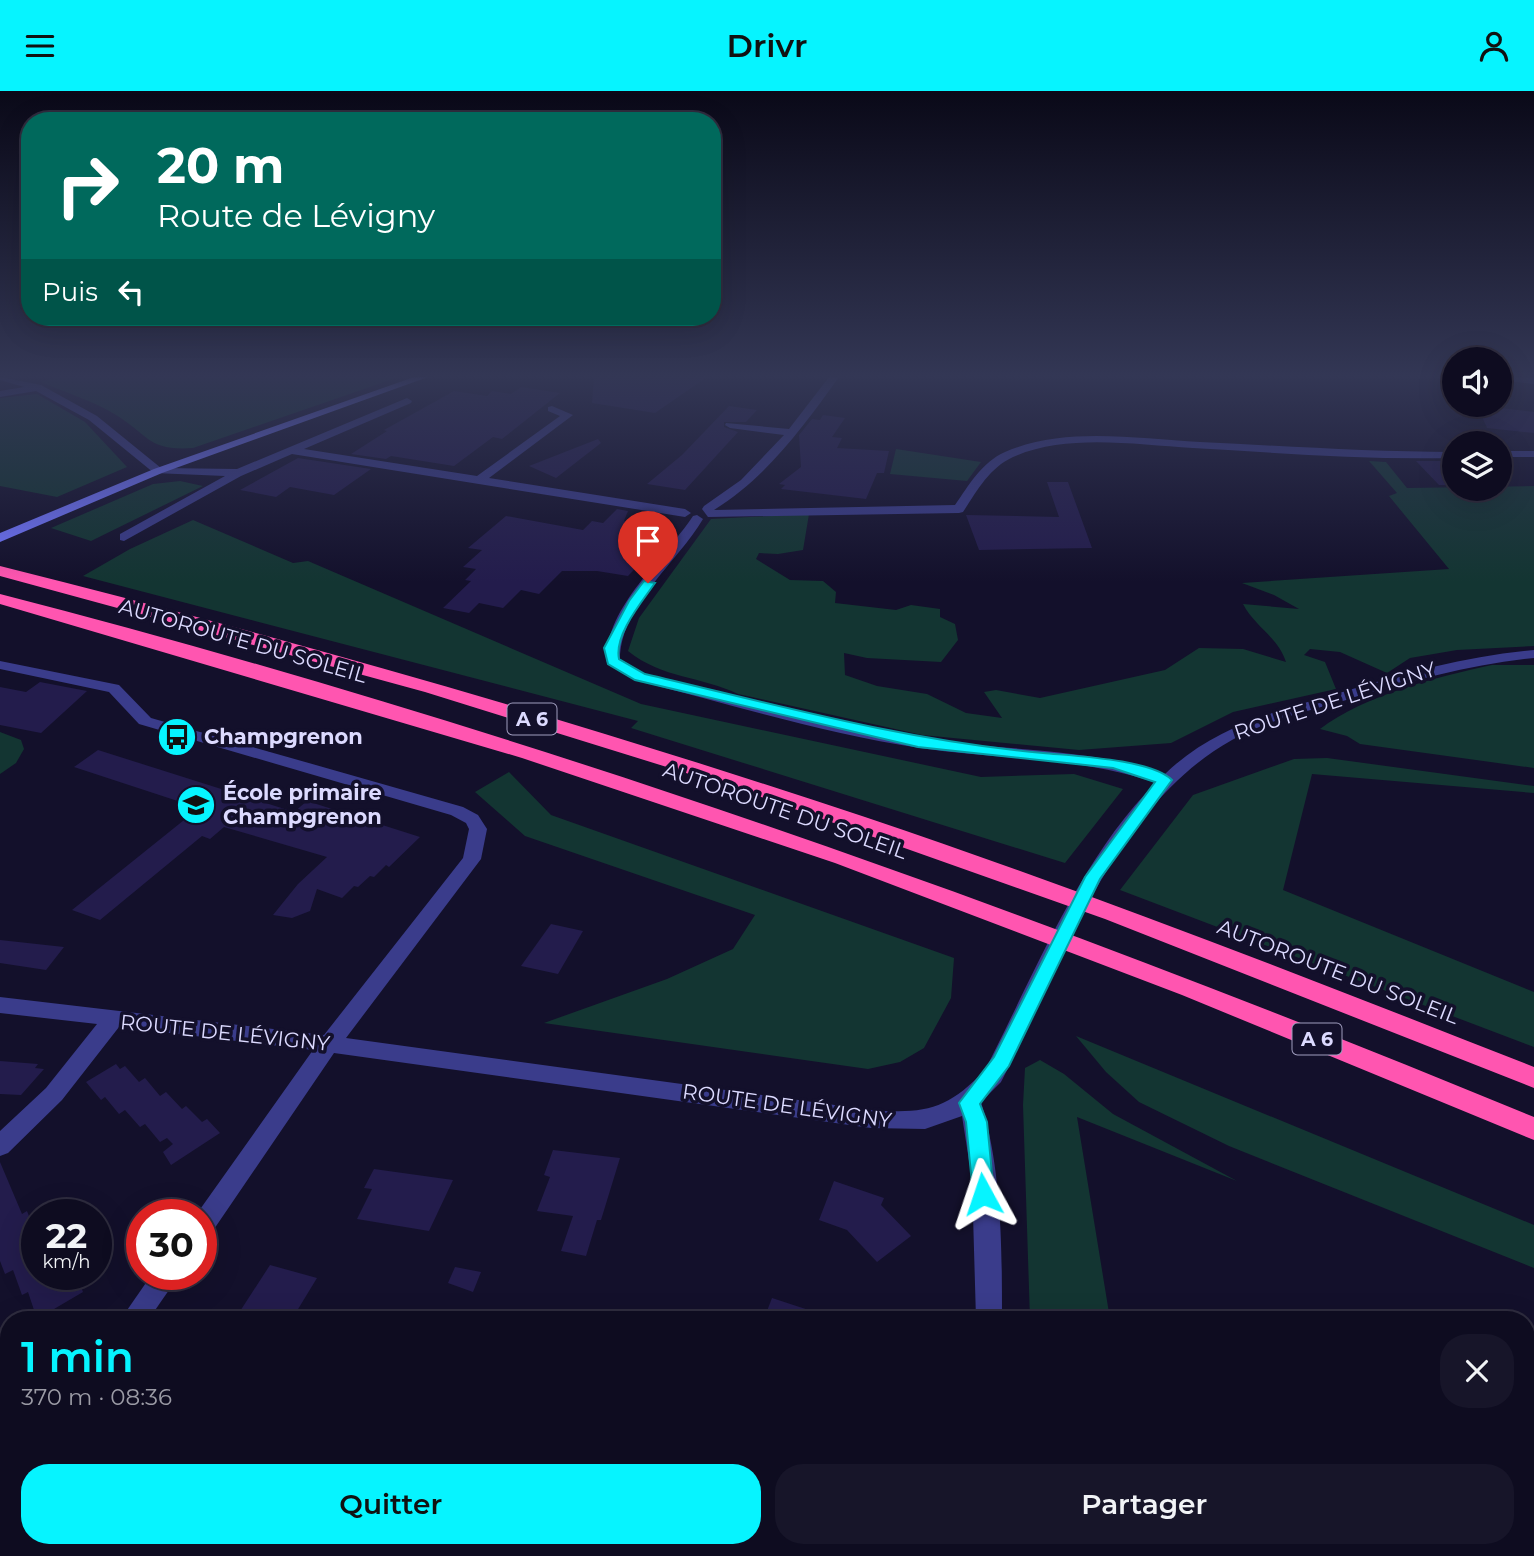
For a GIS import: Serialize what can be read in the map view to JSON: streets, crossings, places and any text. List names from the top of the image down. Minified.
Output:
{"streets":{"highway":["AUTOROUTE DU SOLEIL","A 6"],"street":["ROUTE DE LÉVIGNY"]},"places":{"bus stop":["Champgrenon"],"school or university":["École primaire Champgrenon"]},"page":{"header":"Drivr","turn":["20 m","Route de Lévigny"],"then":"Puis","speed":"22 km/h","limit":"30","heading":["1 min","370 m · 08:36"],"buttons":["Quitter","Partager"]}}
